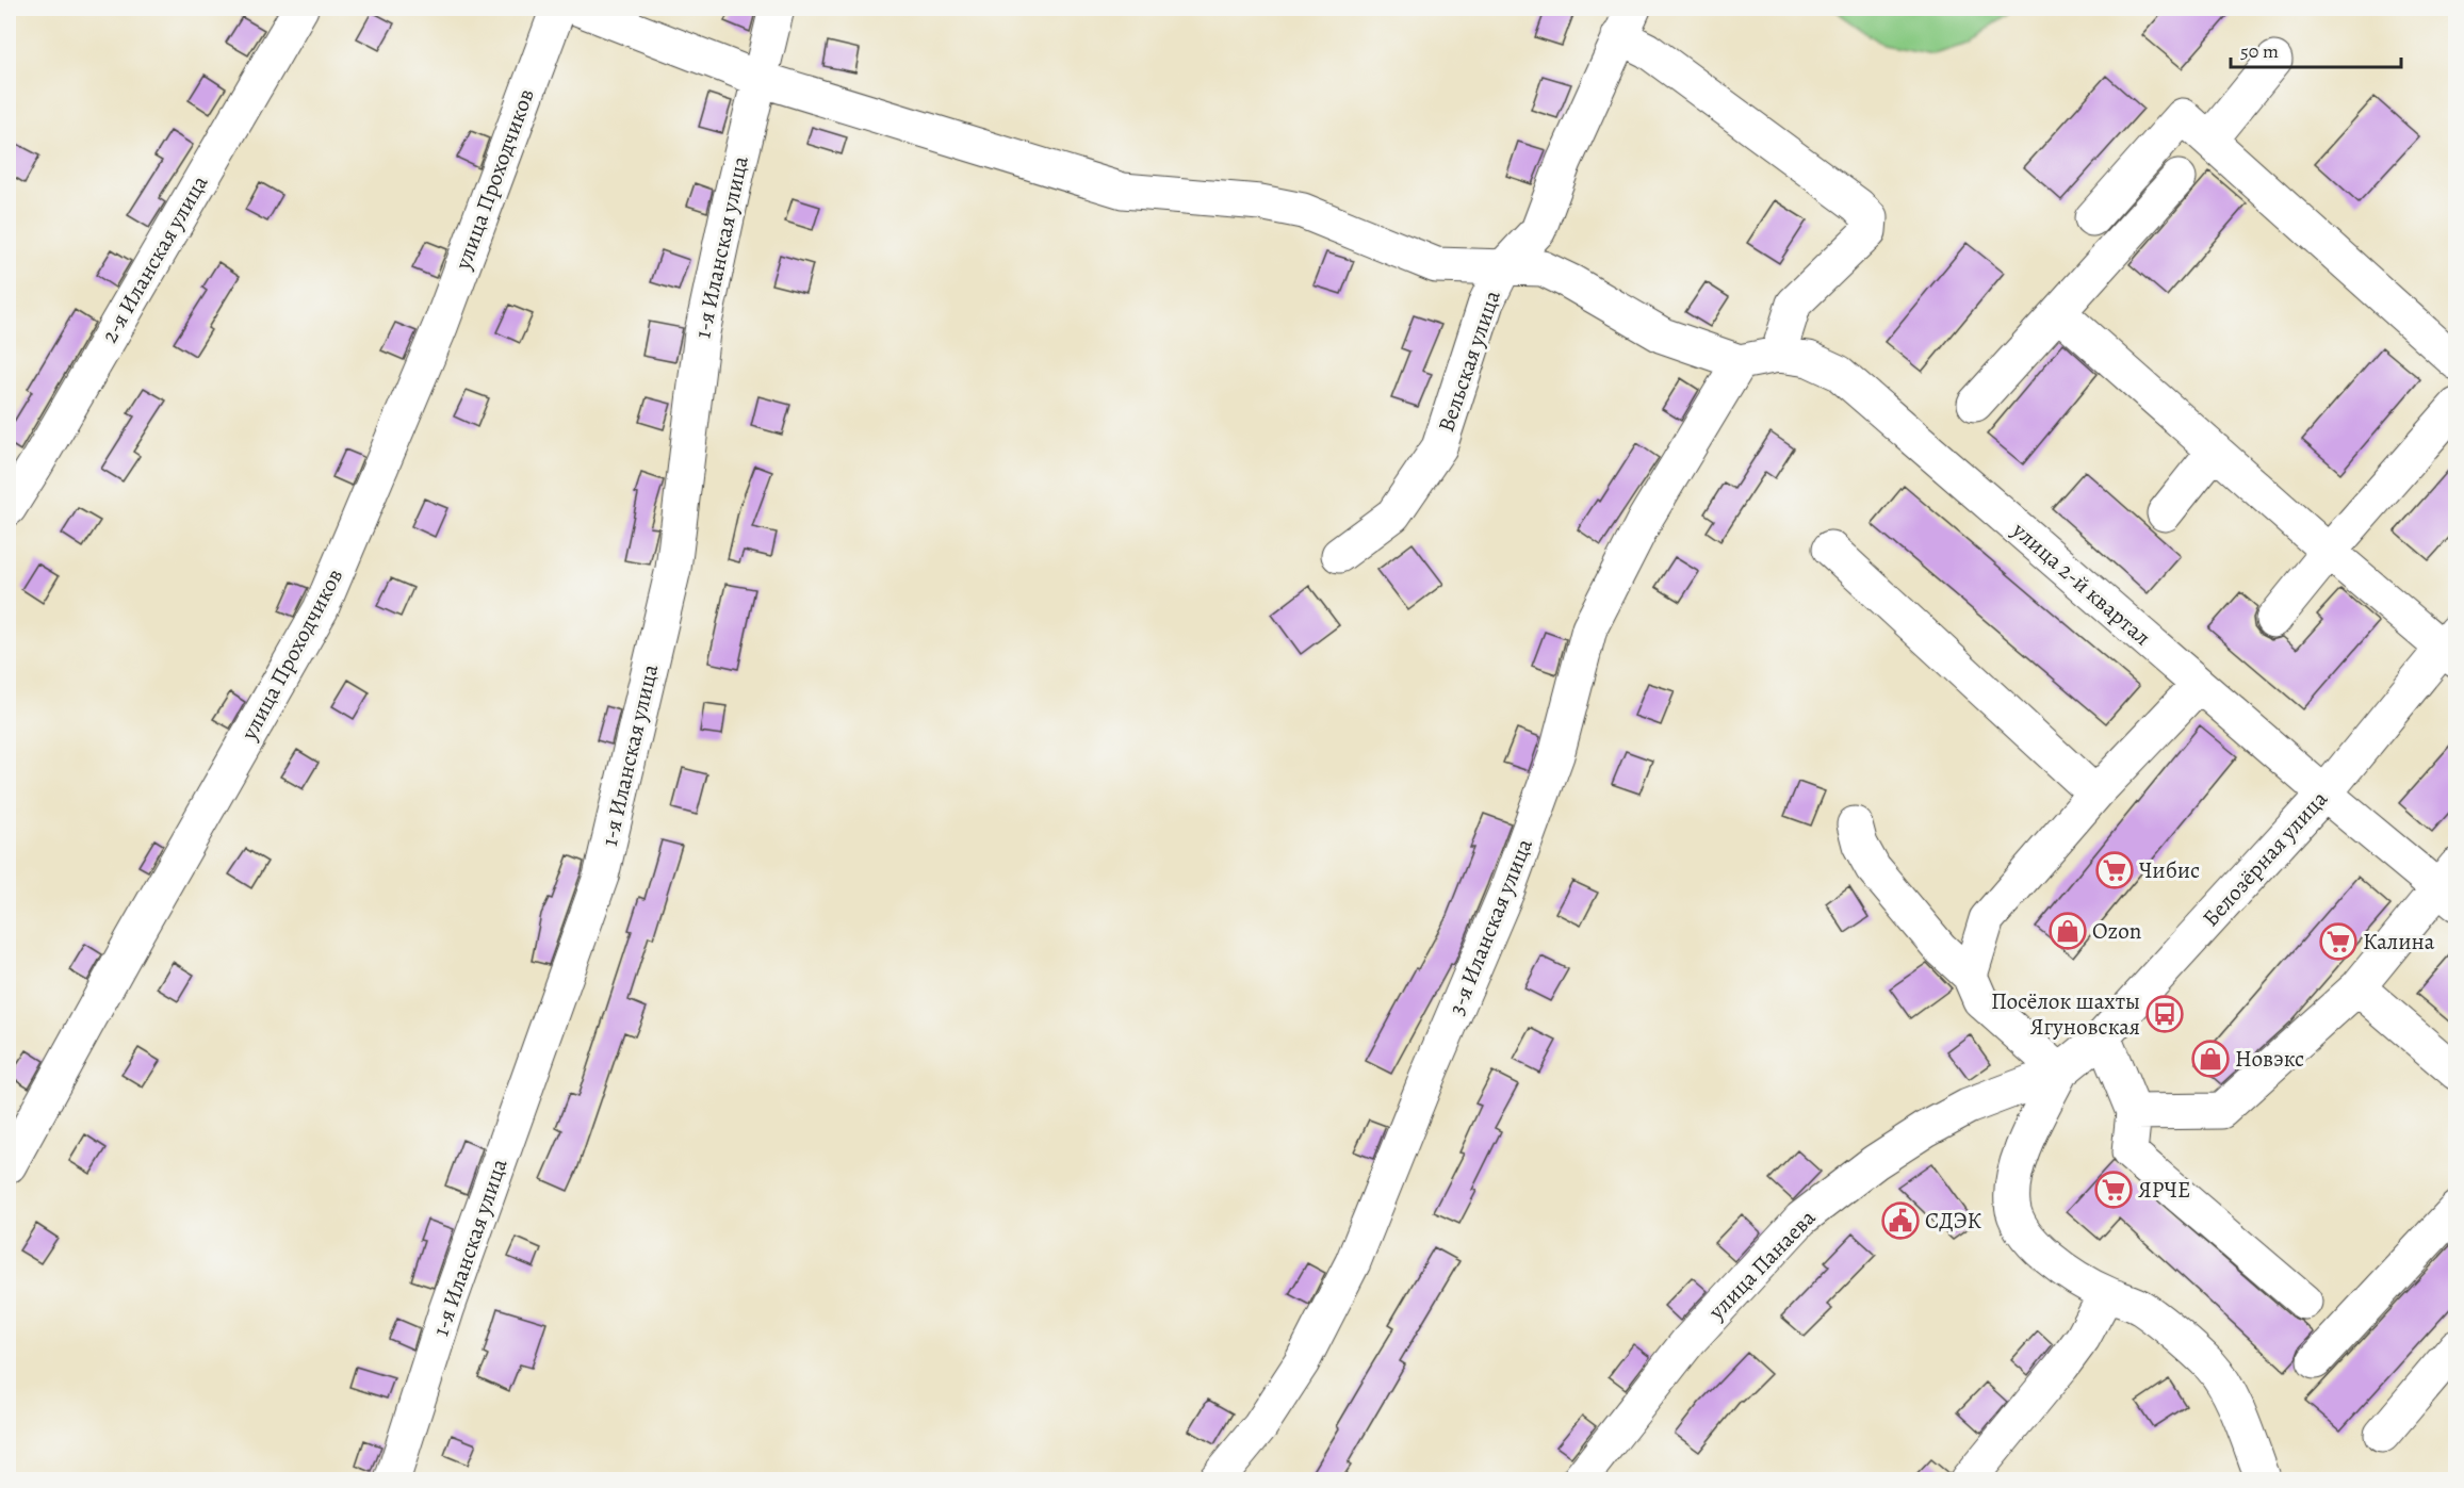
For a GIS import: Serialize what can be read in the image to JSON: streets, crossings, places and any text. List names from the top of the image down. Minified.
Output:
{"streets":{"street":["улица Проходчиков","1-я Иланская улица","2-я Иланская улица","Вельская улица","улица 2-й квартал","Белозёрная улица","3-я Иланская улица","улица Панаева"]},"crossings":[["улица 2-й квартал","Белозёрная улица"],["улица 2-й квартал","3-я Иланская улица"],["Белозёрная улица","улица Панаева"]],"places":{"supermarket":["Чибис","Калина","ЯРЧЕ"],"shop":["Ozon","Новэкс"],"bus stop":["Посёлок шахты Ягуновская"],"public building":["СДЭК"]},"scale_bar":"50 m"}
